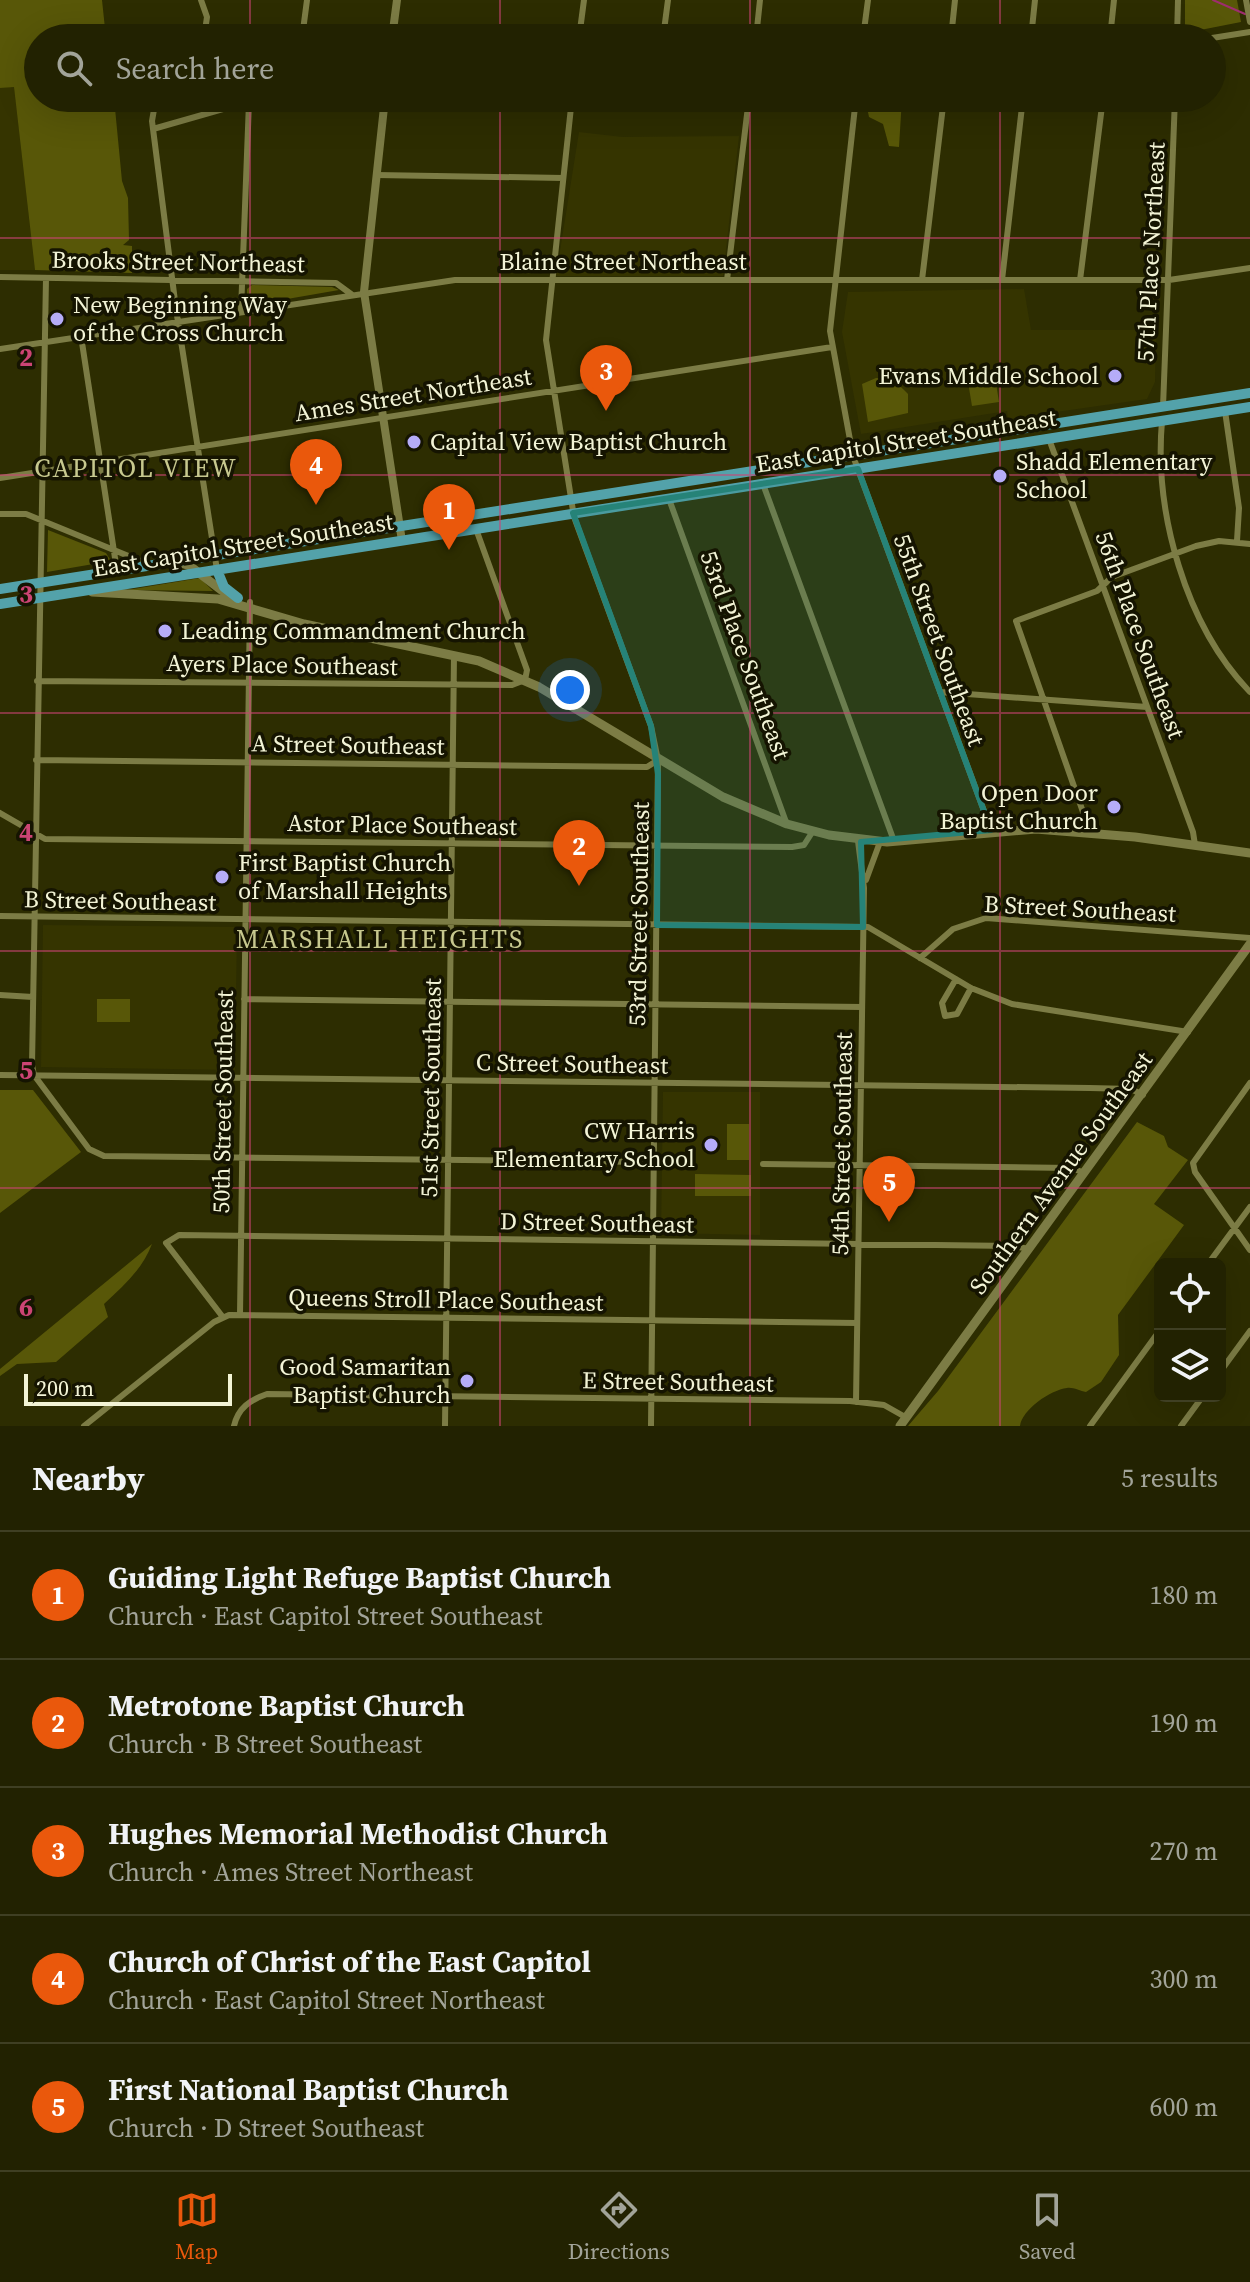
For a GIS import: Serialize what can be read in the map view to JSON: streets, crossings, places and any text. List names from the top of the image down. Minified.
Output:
{"streets":{"main road":["East Capitol Street Southeast","Southern Avenue Southeast"],"street":["57th Place Northeast","Brooks Street Northeast","Blaine Street Northeast","Ames Street Northeast","56th Place Southeast","55th Street Southeast","53rd Place Southeast","Ayers Place Southeast","A Street Southeast","Astor Place Southeast","B Street Southeast","53rd Street Southeast","C Street Southeast","51st Street Southeast","50th Street Southeast","54th Street Southeast","D Street Southeast","Queens Stroll Place Southeast","E Street Southeast"]},"crossings":[["57th Place Northeast","Blaine Street Northeast"],["Brooks Street Northeast","Blaine Street Northeast"],["Blaine Street Northeast","55th Street Southeast"],["Blaine Street Northeast","53rd Street Southeast"],["Ames Street Northeast","55th Street Southeast"],["Ames Street Northeast","53rd Street Southeast"],["East Capitol Street Southeast","56th Place Southeast"],["East Capitol Street Southeast","55th Street Southeast"],["East Capitol Street Southeast","53rd Place Southeast"],["East Capitol Street Southeast","53rd Street Southeast"],["Ayers Place Southeast","51st Street Southeast"],["Ayers Place Southeast","50th Street Southeast"],["A Street Southeast","53rd Street Southeast"],["A Street Southeast","51st Street Southeast"],["A Street Southeast","50th Street Southeast"],["Astor Place Southeast","53rd Street Southeast"],["Astor Place Southeast","51st Street Southeast"],["Astor Place Southeast","50th Street Southeast"],["B Street Southeast","53rd Street Southeast"],["B Street Southeast","51st Street Southeast"],["B Street Southeast","50th Street Southeast"],["B Street Southeast","54th Street Southeast"],["B Street Southeast","Southern Avenue Southeast"],["53rd Street Southeast","C Street Southeast"],["53rd Street Southeast","D Street Southeast"],["53rd Street Southeast","Queens Stroll Place Southeast"],["53rd Street Southeast","E Street Southeast"],["C Street Southeast","51st Street Southeast"],["C Street Southeast","50th Street Southeast"],["C Street Southeast","54th Street Southeast"],["C Street Southeast","Southern Avenue Southeast"],["51st Street Southeast","D Street Southeast"],["51st Street Southeast","Queens Stroll Place Southeast"],["51st Street Southeast","E Street Southeast"],["50th Street Southeast","D Street Southeast"],["50th Street Southeast","Queens Stroll Place Southeast"],["54th Street Southeast","D Street Southeast"],["54th Street Southeast","Queens Stroll Place Southeast"],["54th Street Southeast","E Street Southeast"],["Southern Avenue Southeast","D Street Southeast"],["Southern Avenue Southeast","E Street Southeast"],["D Street Southeast","Queens Stroll Place Southeast"]],"districts":["CAPITOL VIEW","MARSHALL HEIGHTS"],"places":["New Beginning Way of the Cross Church","Evans Middle School","Capital View Baptist Church","Shadd Elementary School","Leading Commandment Church","Open Door Baptist Church","First Baptist Church of Marshall Heights","CW Harris Elementary School","Good Samaritan Baptist Church"],"scale_bar":"200 m","page":{"search":"Search here","pins":["3","4","1","2","5"],"scale":"200 m","heading":["Nearby","5 results"],"list":[{"mark":"1","name":"Guiding Light Refuge Baptist Church","note":"Church · East Capitol Street Southeast","value":"180 m"},{"mark":"2","name":"Metrotone Baptist Church","note":"Church · B Street Southeast","value":"190 m"},{"mark":"3","name":"Hughes Memorial Methodist Church","note":"Church · Ames Street Northeast","value":"270 m"},{"mark":"4","name":"Church of Christ of the East Capitol","note":"Church · East Capitol Street Northeast","value":"300 m"},{"mark":"5","name":"First National Baptist Church","note":"Church · D Street Southeast","value":"600 m"}],"nav":["Map","Directions","Saved"]},"grid":{"rows":["2","3","4","5","6"]}}
